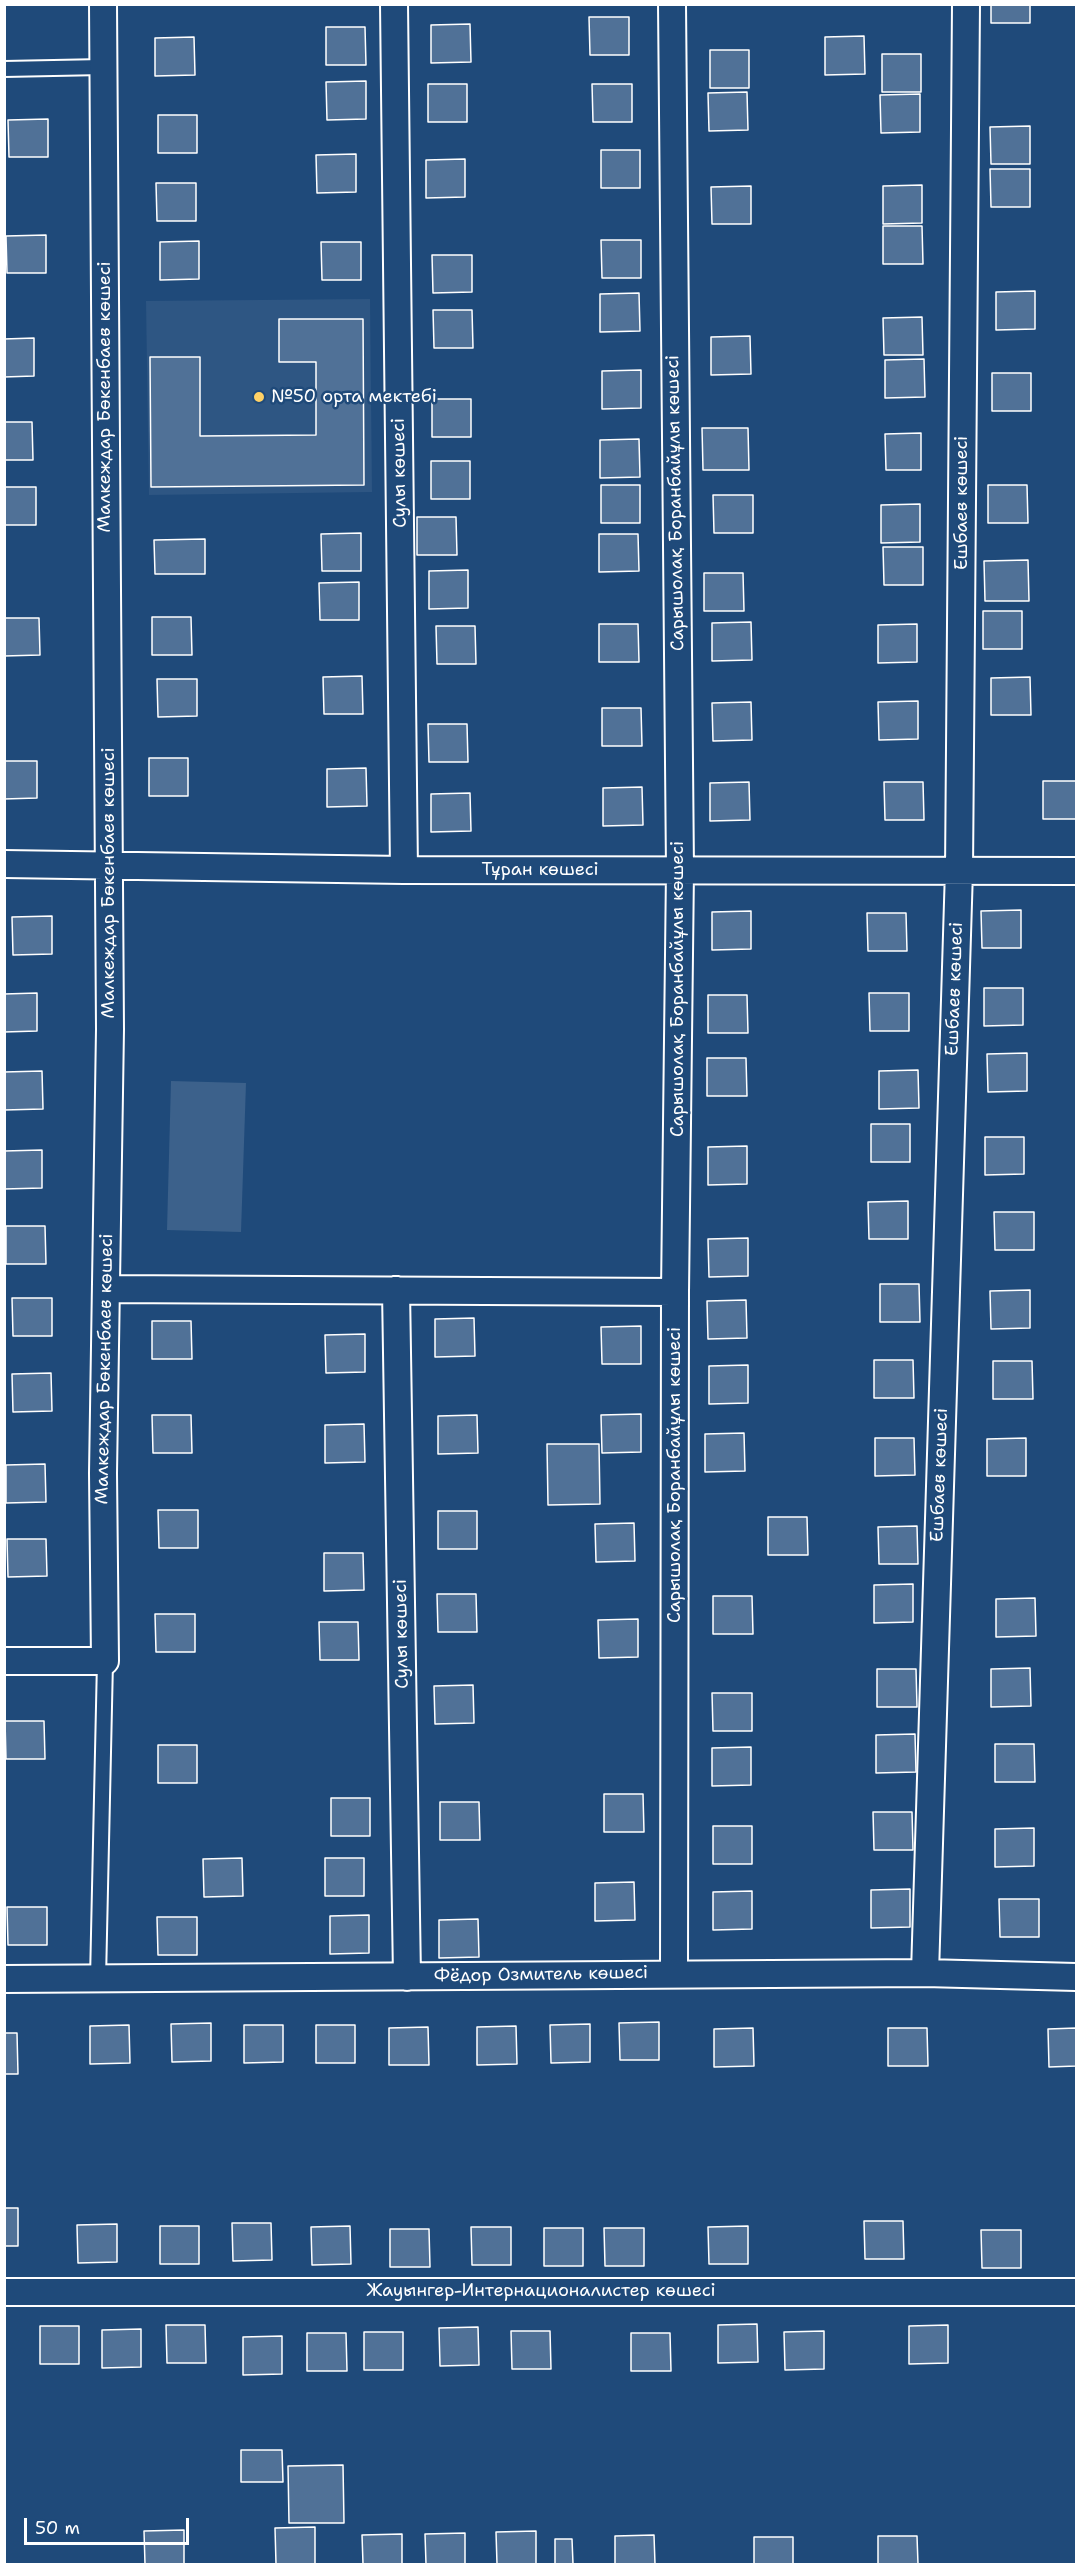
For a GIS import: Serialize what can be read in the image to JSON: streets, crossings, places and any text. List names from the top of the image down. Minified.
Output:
{"streets":{"street":["Малкеждар Бөкенбаев көшесі","Сулы көшесі","Сарышолақ Боранбайұлы көшесі","Ешбаев көшесі","Тұран көшесі","Фёдор Озмитель көшесі","Жауынгер-Интернационалистер көшесі"]},"crossings":[["Малкеждар Бөкенбаев көшесі","Тұран көшесі"],["Сулы көшесі","Тұран көшесі"],["Сулы көшесі","Фёдор Озмитель көшесі"],["Сарышолақ Боранбайұлы көшесі","Тұран көшесі"],["Сарышолақ Боранбайұлы көшесі","Фёдор Озмитель көшесі"],["Ешбаев көшесі","Тұран көшесі"],["Ешбаев көшесі","Фёдор Озмитель көшесі"]],"places":["№50 орта мектебі"],"scale_bar":"50 m"}
